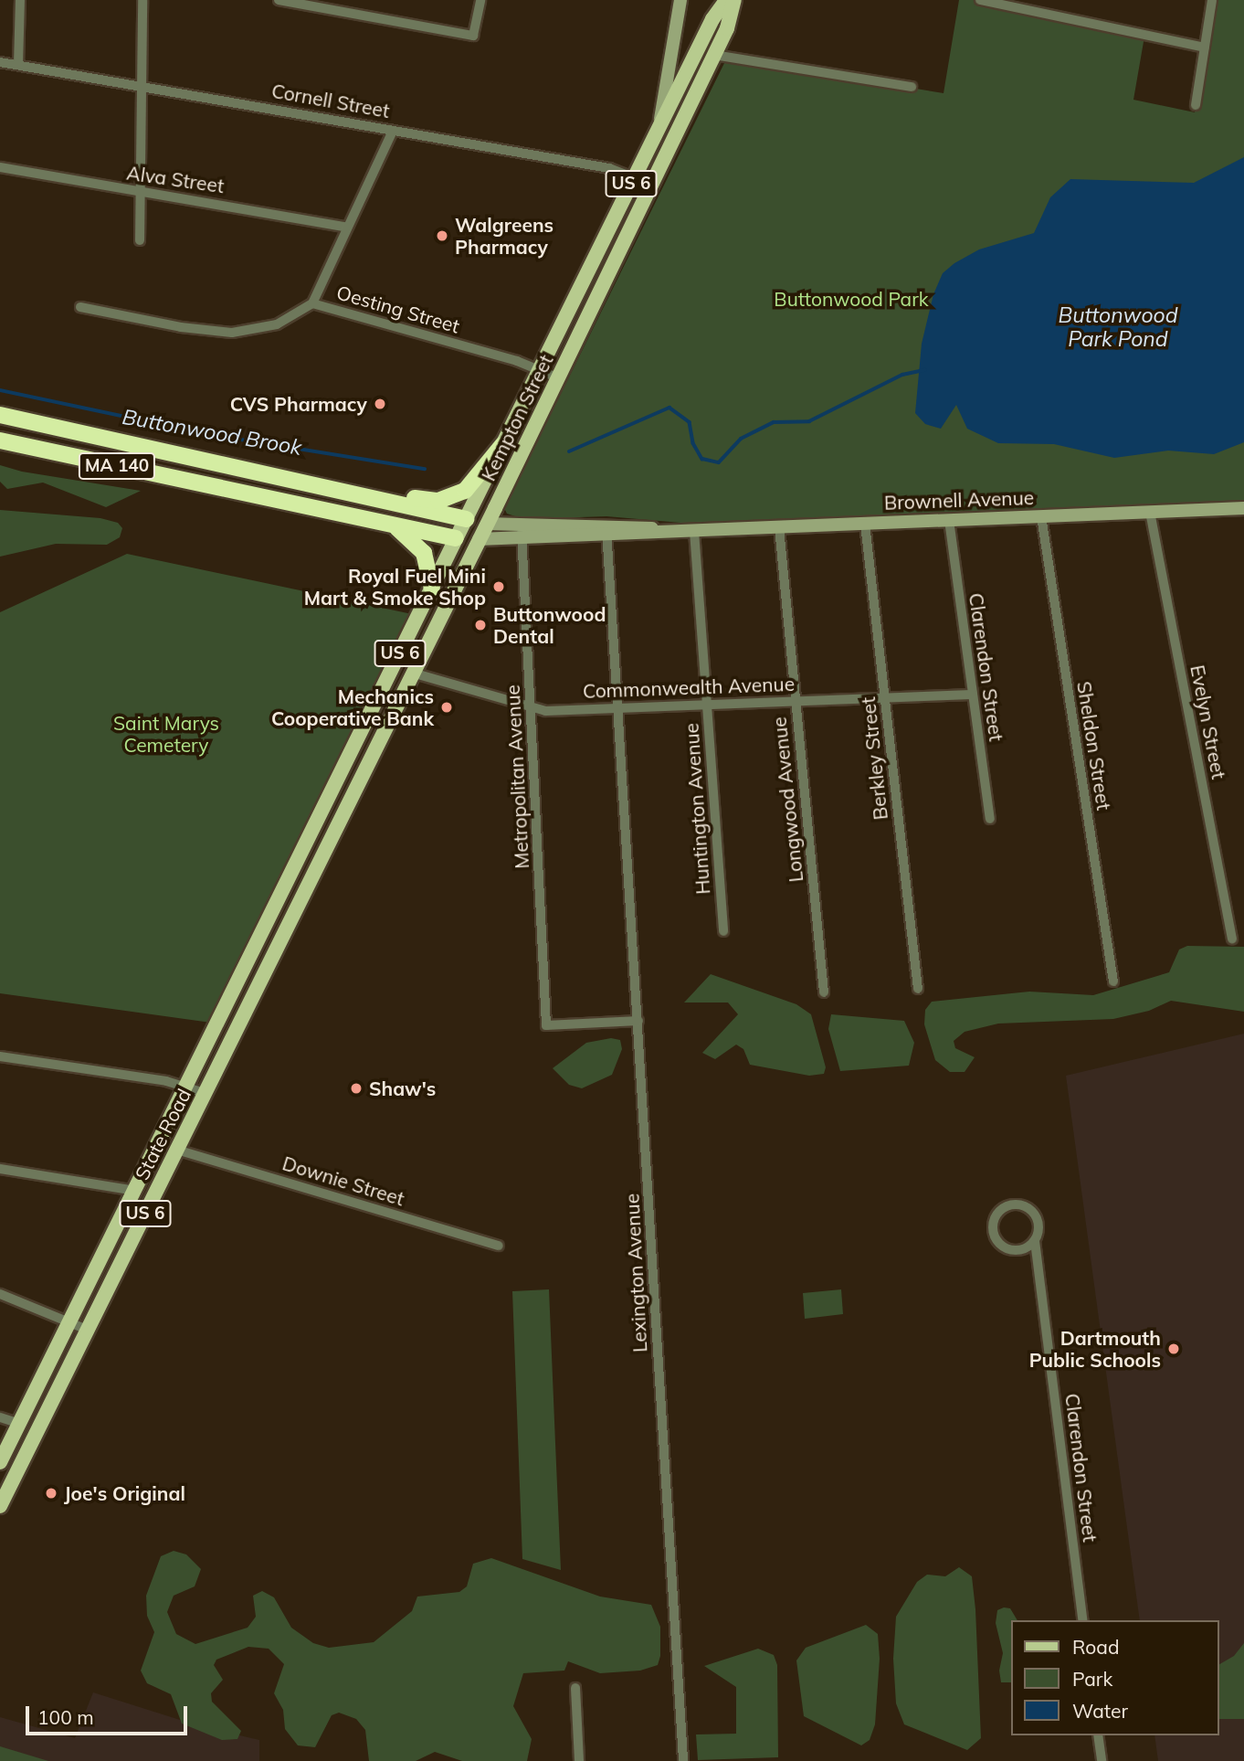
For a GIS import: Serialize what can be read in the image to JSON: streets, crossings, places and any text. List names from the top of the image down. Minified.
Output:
{"streets":{"highway":["MA 140"],"main road":["US 6","Kempton Street","Brownell Avenue","State Road"],"street":["Cornell Street","Alva Street","Oesting Street","Clarendon Street","Commonwealth Avenue","Evelyn Street","Sheldon Street","Berkley Street","Metropolitan Avenue","Longwood Avenue","Huntington Avenue","Downie Street","Lexington Avenue"]},"crossings":[["Cornell Street","Kempton Street"],["Oesting Street","Kempton Street"],["Kempton Street","MA 140"],["Kempton Street","Brownell Avenue"],["Kempton Street","Commonwealth Avenue"],["Kempton Street","State Road"],["MA 140","Brownell Avenue"],["Brownell Avenue","Clarendon Street"],["Brownell Avenue","Evelyn Street"],["Brownell Avenue","Sheldon Street"],["Brownell Avenue","Berkley Street"],["Brownell Avenue","Metropolitan Avenue"],["Brownell Avenue","Longwood Avenue"],["Brownell Avenue","Huntington Avenue"],["Brownell Avenue","Lexington Avenue"],["Clarendon Street","Commonwealth Avenue"],["Commonwealth Avenue","Berkley Street"],["Commonwealth Avenue","Metropolitan Avenue"],["Commonwealth Avenue","Longwood Avenue"],["Commonwealth Avenue","Huntington Avenue"],["Commonwealth Avenue","Lexington Avenue"],["Metropolitan Avenue","Lexington Avenue"],["State Road","Downie Street"]],"water":["Buttonwood Park Pond","Buttonwood Brook"],"parks":["Buttonwood Park","Saint Marys Cemetery"],"places":["Walgreens Pharmacy","CVS Pharmacy","Royal Fuel Mini Mart & Smoke Shop","Buttonwood Dental","Mechanics Cooperative Bank","Shaw's","Dartmouth Public Schools","Joe's Original"],"legend":["Road","Park","Water"],"scale_bar":"100 m"}
